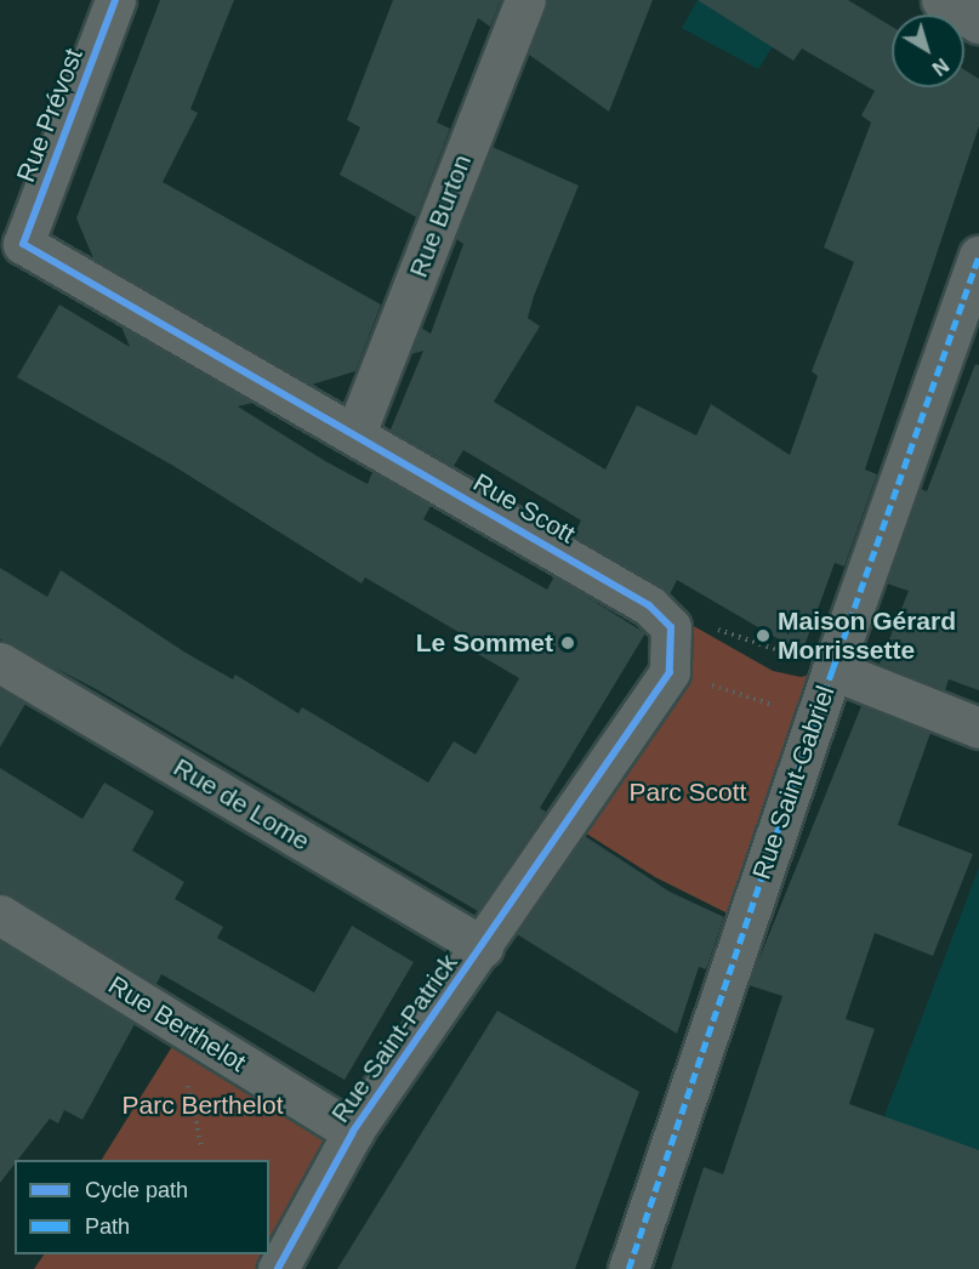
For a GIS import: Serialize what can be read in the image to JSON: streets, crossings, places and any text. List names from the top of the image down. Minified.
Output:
{"streets":{"street":["Rue Prévost","Rue Burton","Rue Scott","Rue Saint-Gabriel","Rue de Lome","Rue Berthelot","Rue Saint-Patrick"]},"crossings":[["Rue Prévost","Rue Scott"],["Rue Burton","Rue Scott"],["Rue de Lome","Rue Saint-Patrick"],["Rue Berthelot","Rue Saint-Patrick"]],"parks":["Parc Scott","Parc Berthelot"],"places":["Maison Gérard Morrissette","Le Sommet"],"legend":["Cycle path","Path"],"north":"bottom right"}
